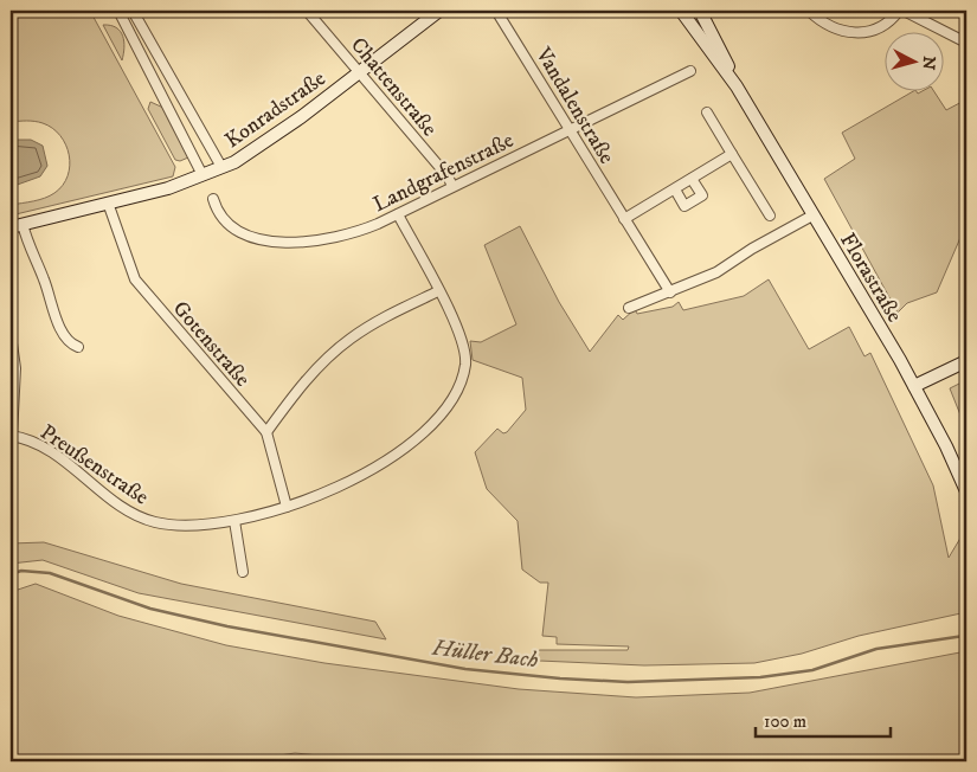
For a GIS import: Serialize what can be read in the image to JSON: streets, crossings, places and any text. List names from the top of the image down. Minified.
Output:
{"streets":{"main road":["Konradstraße","Florastraße"],"street":["Chattenstraße","Vandalenstraße","Landgrafenstraße","Gotenstraße","Preußenstraße"]},"crossings":[["Chattenstraße","Konradstraße"],["Chattenstraße","Landgrafenstraße"],["Vandalenstraße","Landgrafenstraße"],["Konradstraße","Gotenstraße"],["Landgrafenstraße","Preußenstraße"],["Gotenstraße","Preußenstraße"]],"water":["Hüller Bach"],"scale_bar":"100 m","north":"right"}
